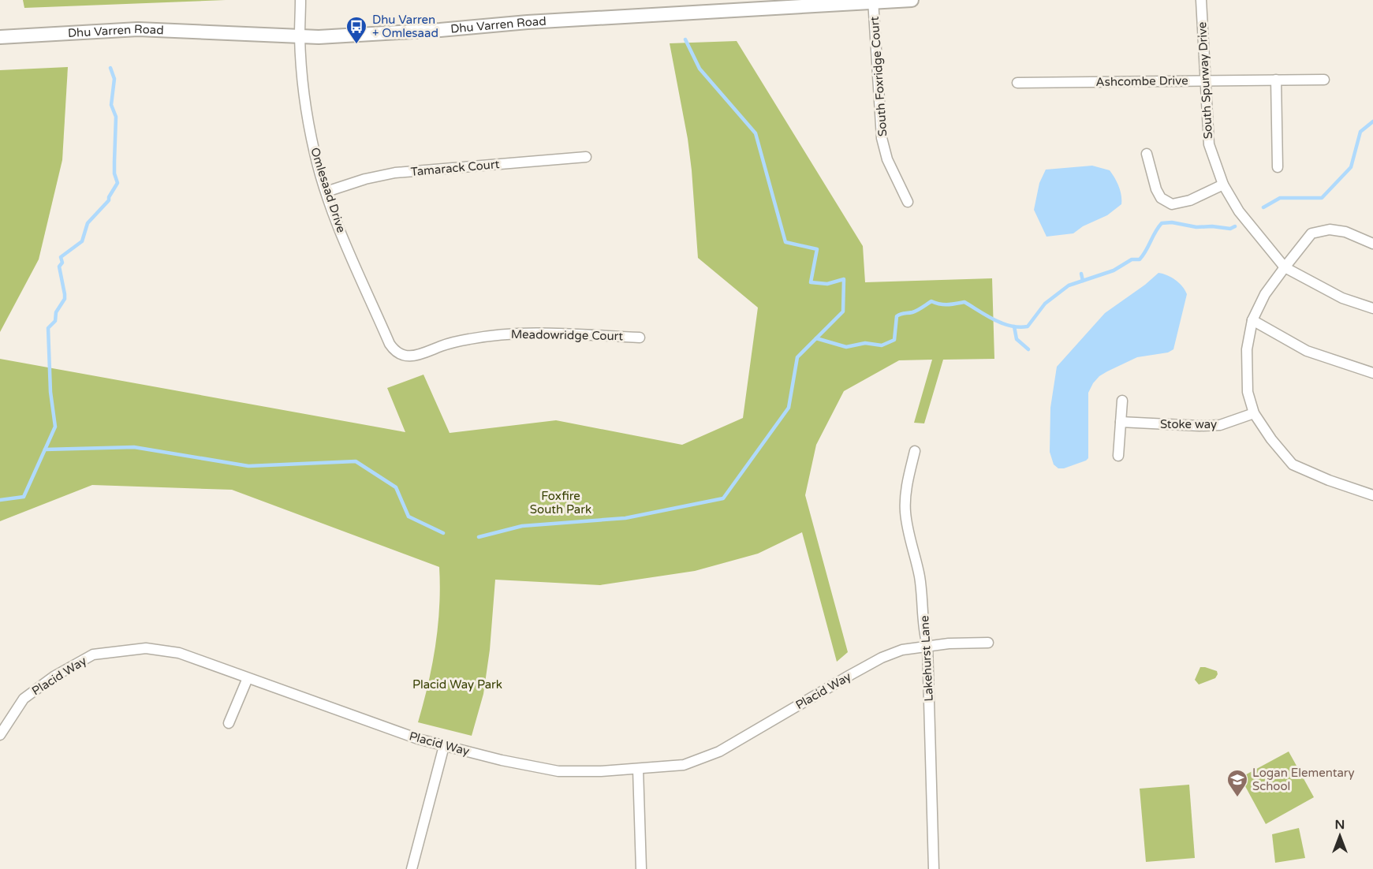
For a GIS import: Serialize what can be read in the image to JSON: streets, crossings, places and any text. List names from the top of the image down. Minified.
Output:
{"streets":{"main road":["Dhu Varren Road"],"street":["South Foxridge Court","South Spurway Drive","Ashcombe Drive","Tamarack Court","Omlesaad Drive","Meadowridge Court","Stoke way","Lakehurst Lane","Placid Way"]},"crossings":[["Dhu Varren Road","South Foxridge Court"],["Dhu Varren Road","Omlesaad Drive"],["South Spurway Drive","Ashcombe Drive"],["Tamarack Court","Omlesaad Drive"],["Omlesaad Drive","Meadowridge Court"],["Lakehurst Lane","Placid Way"]],"parks":["Foxfire South Park","Placid Way Park"],"places":{"bus stop":["Dhu Varren + Omlesaad"],"school or university":["Logan Elementary School"]},"north":"top"}
